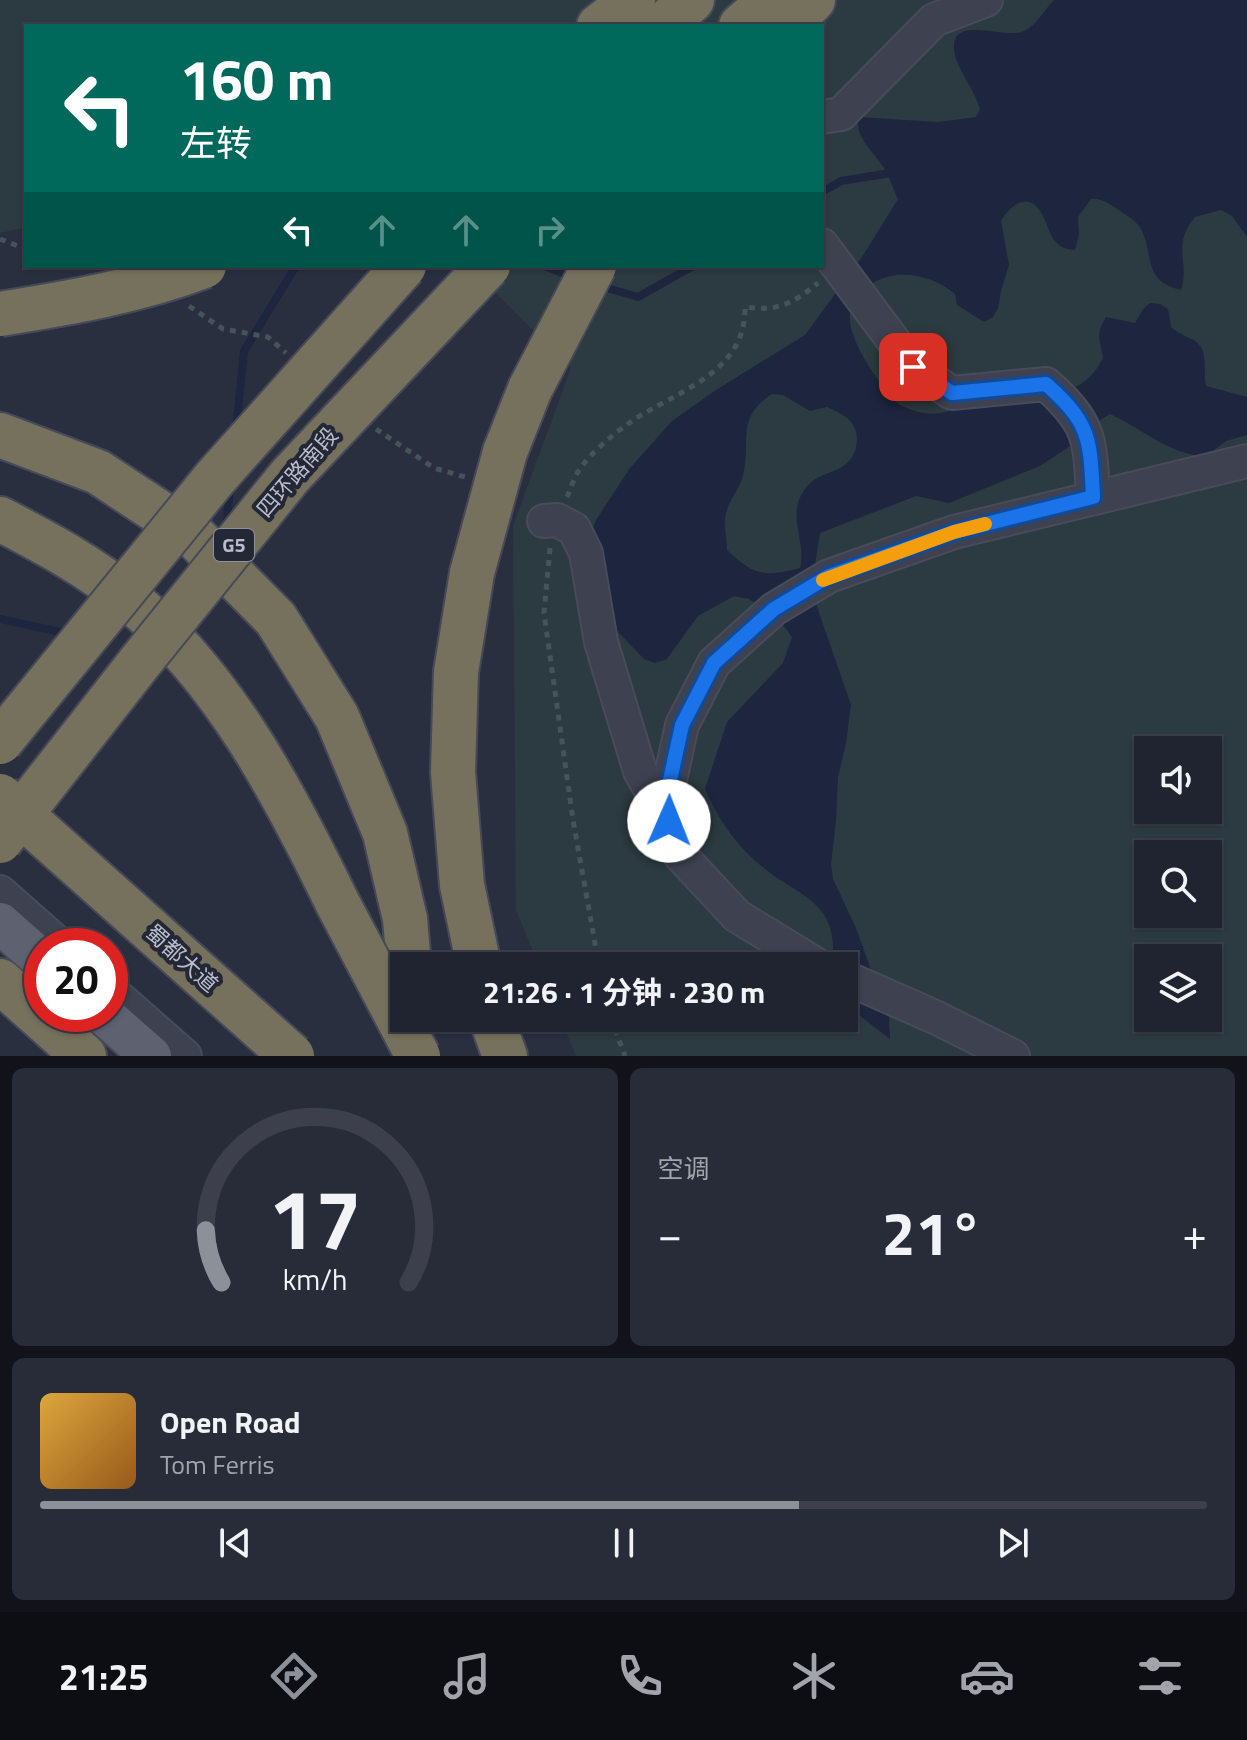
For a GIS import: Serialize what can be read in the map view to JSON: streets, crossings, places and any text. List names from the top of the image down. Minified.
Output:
{"streets":{"highway":["四环路南段","G5","蜀都大道"]},"page":{"turn":["160 m","左转"],"limit":"20","trip":"21:26 · 1 分钟 · 230 m","tile":"空调","heat":["−","21°","+"],"song":["Open Road","Tom Ferris"],"tabs":"21:25","gauge":["17","km/h"]}}
